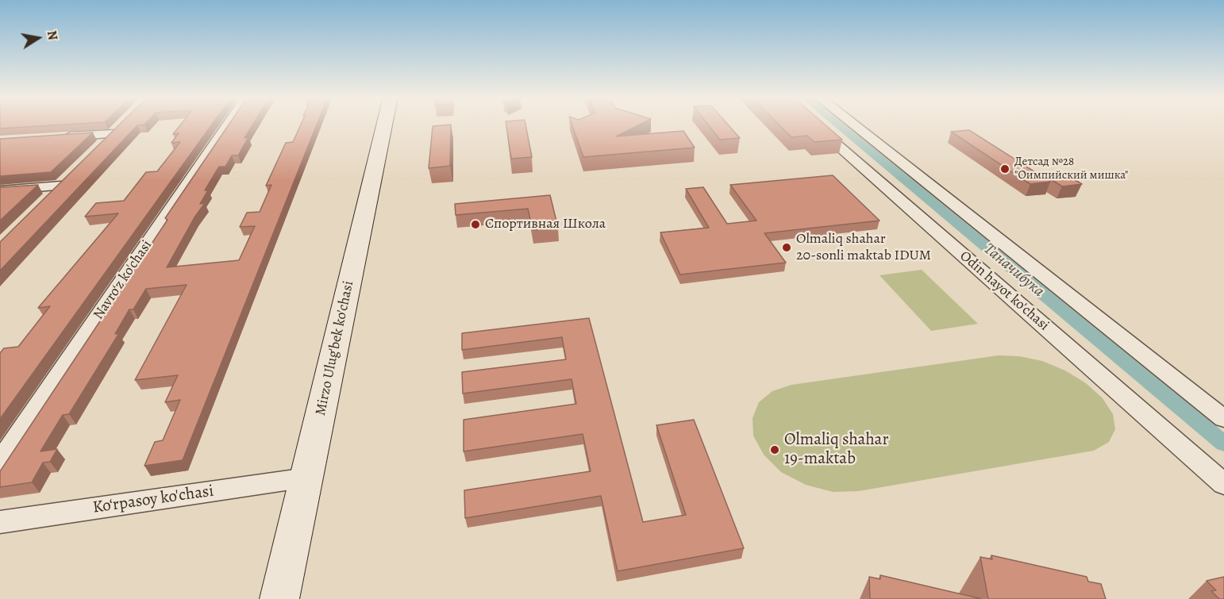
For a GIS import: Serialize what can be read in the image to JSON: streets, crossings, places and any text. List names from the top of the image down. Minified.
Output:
{"streets":{"main road":["Mirzo Ulug'bek ko'chasi"],"street":["Navro‘z ko'chasi","Odin hayot ko'chasi","Ko‘rpasoy ko'chasi"]},"crossings":[["Mirzo Ulug'bek ko'chasi","Ko‘rpasoy ko'chasi"]],"water":["Таначибука"],"places":["Детсад №28 \"Оимпийский мишка\"","Спортивная Школа","Olmaliq shahar 20-sonli maktab IDUM","Olmaliq shahar 19-maktab"],"north":"right"}
